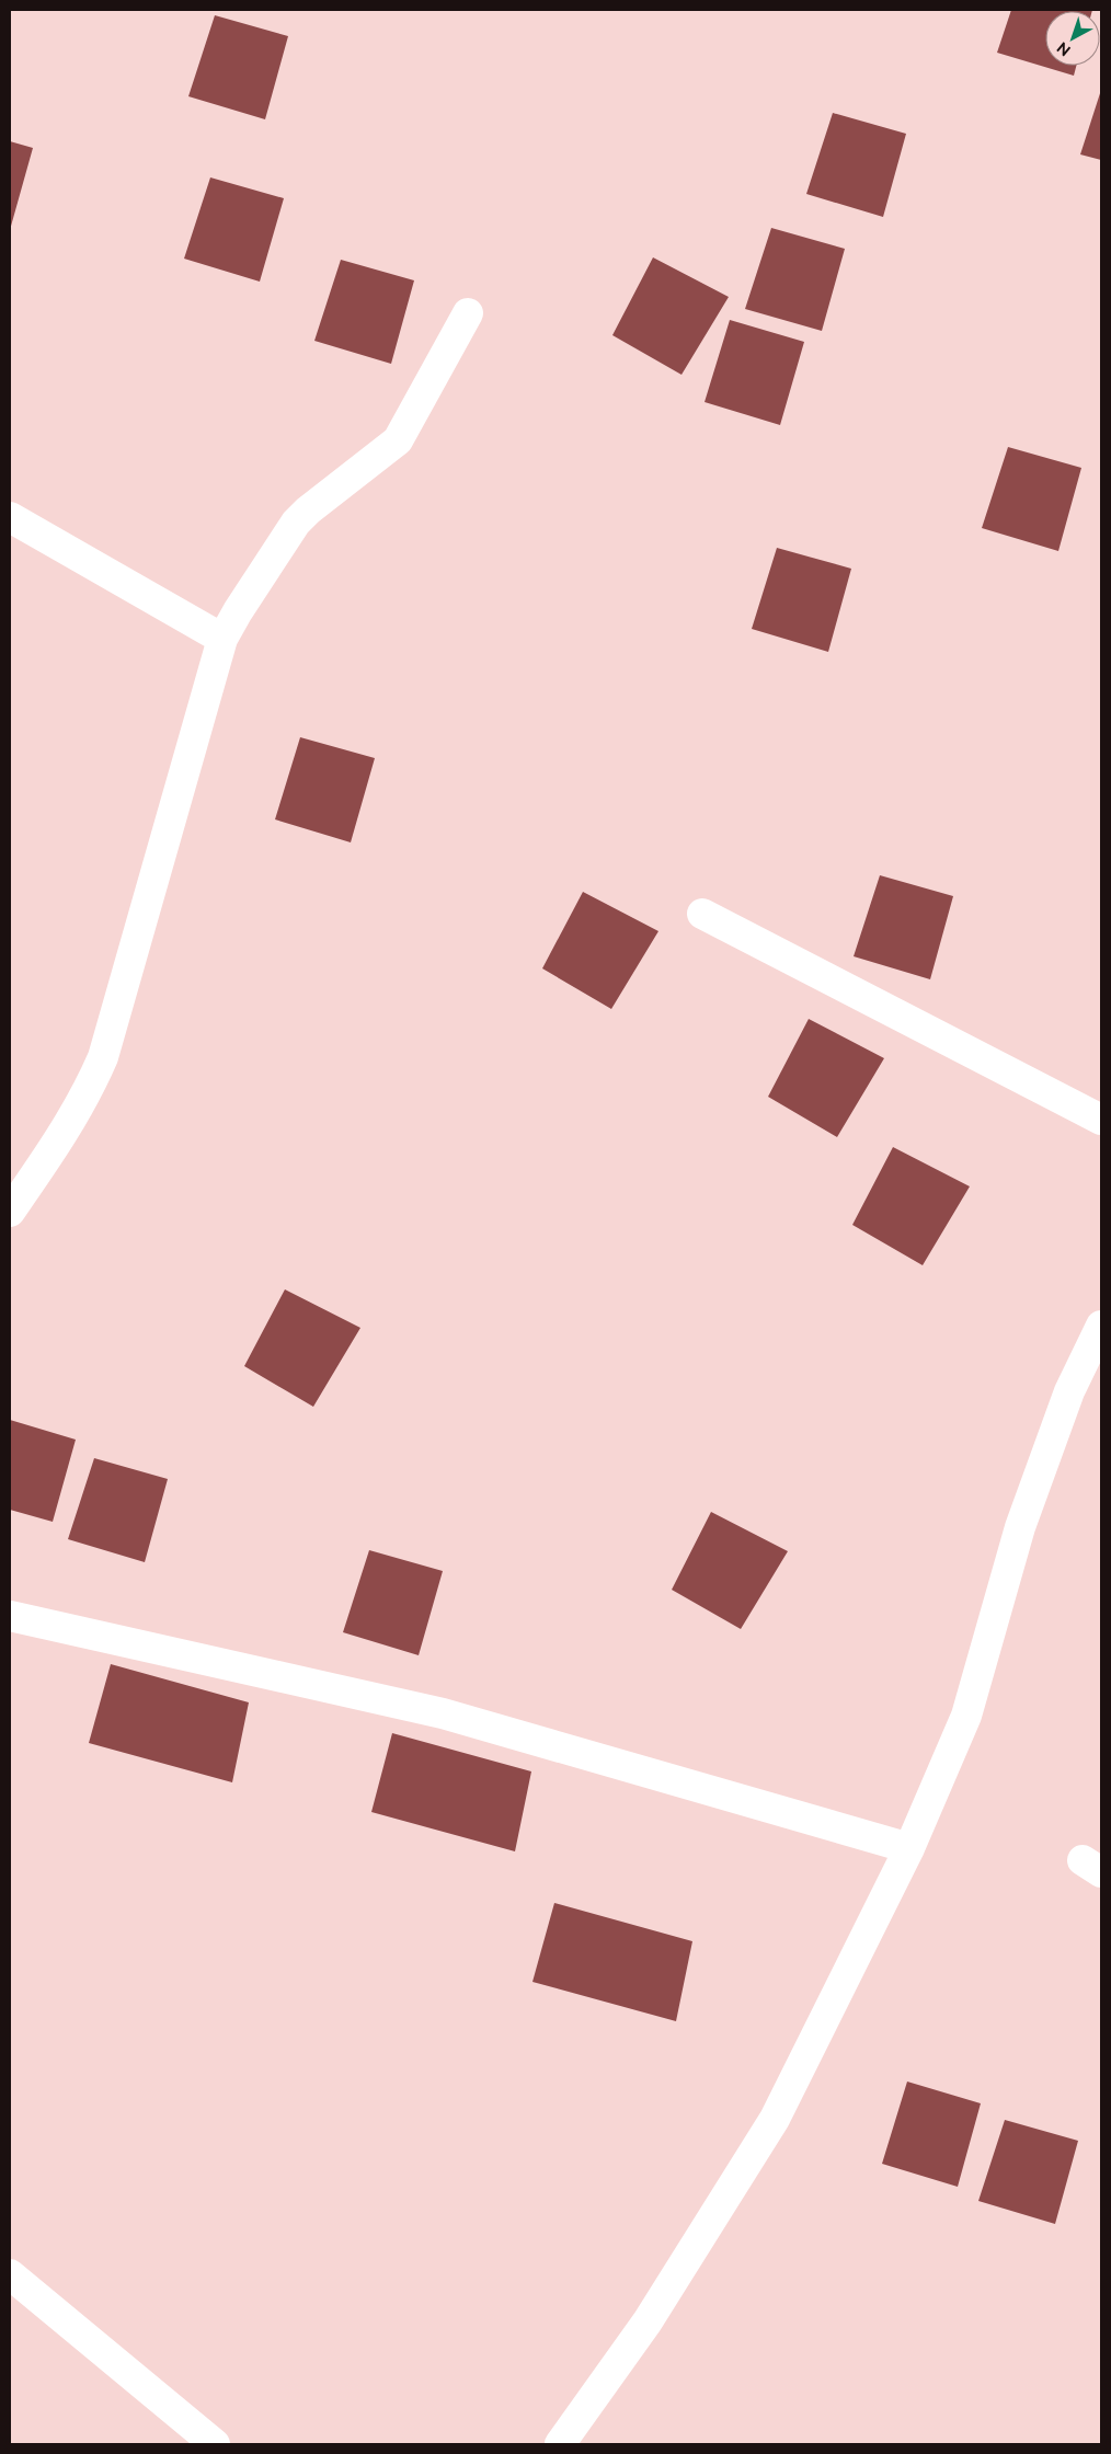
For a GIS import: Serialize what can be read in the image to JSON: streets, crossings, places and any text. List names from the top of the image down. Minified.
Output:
{"north":"bottom left"}
